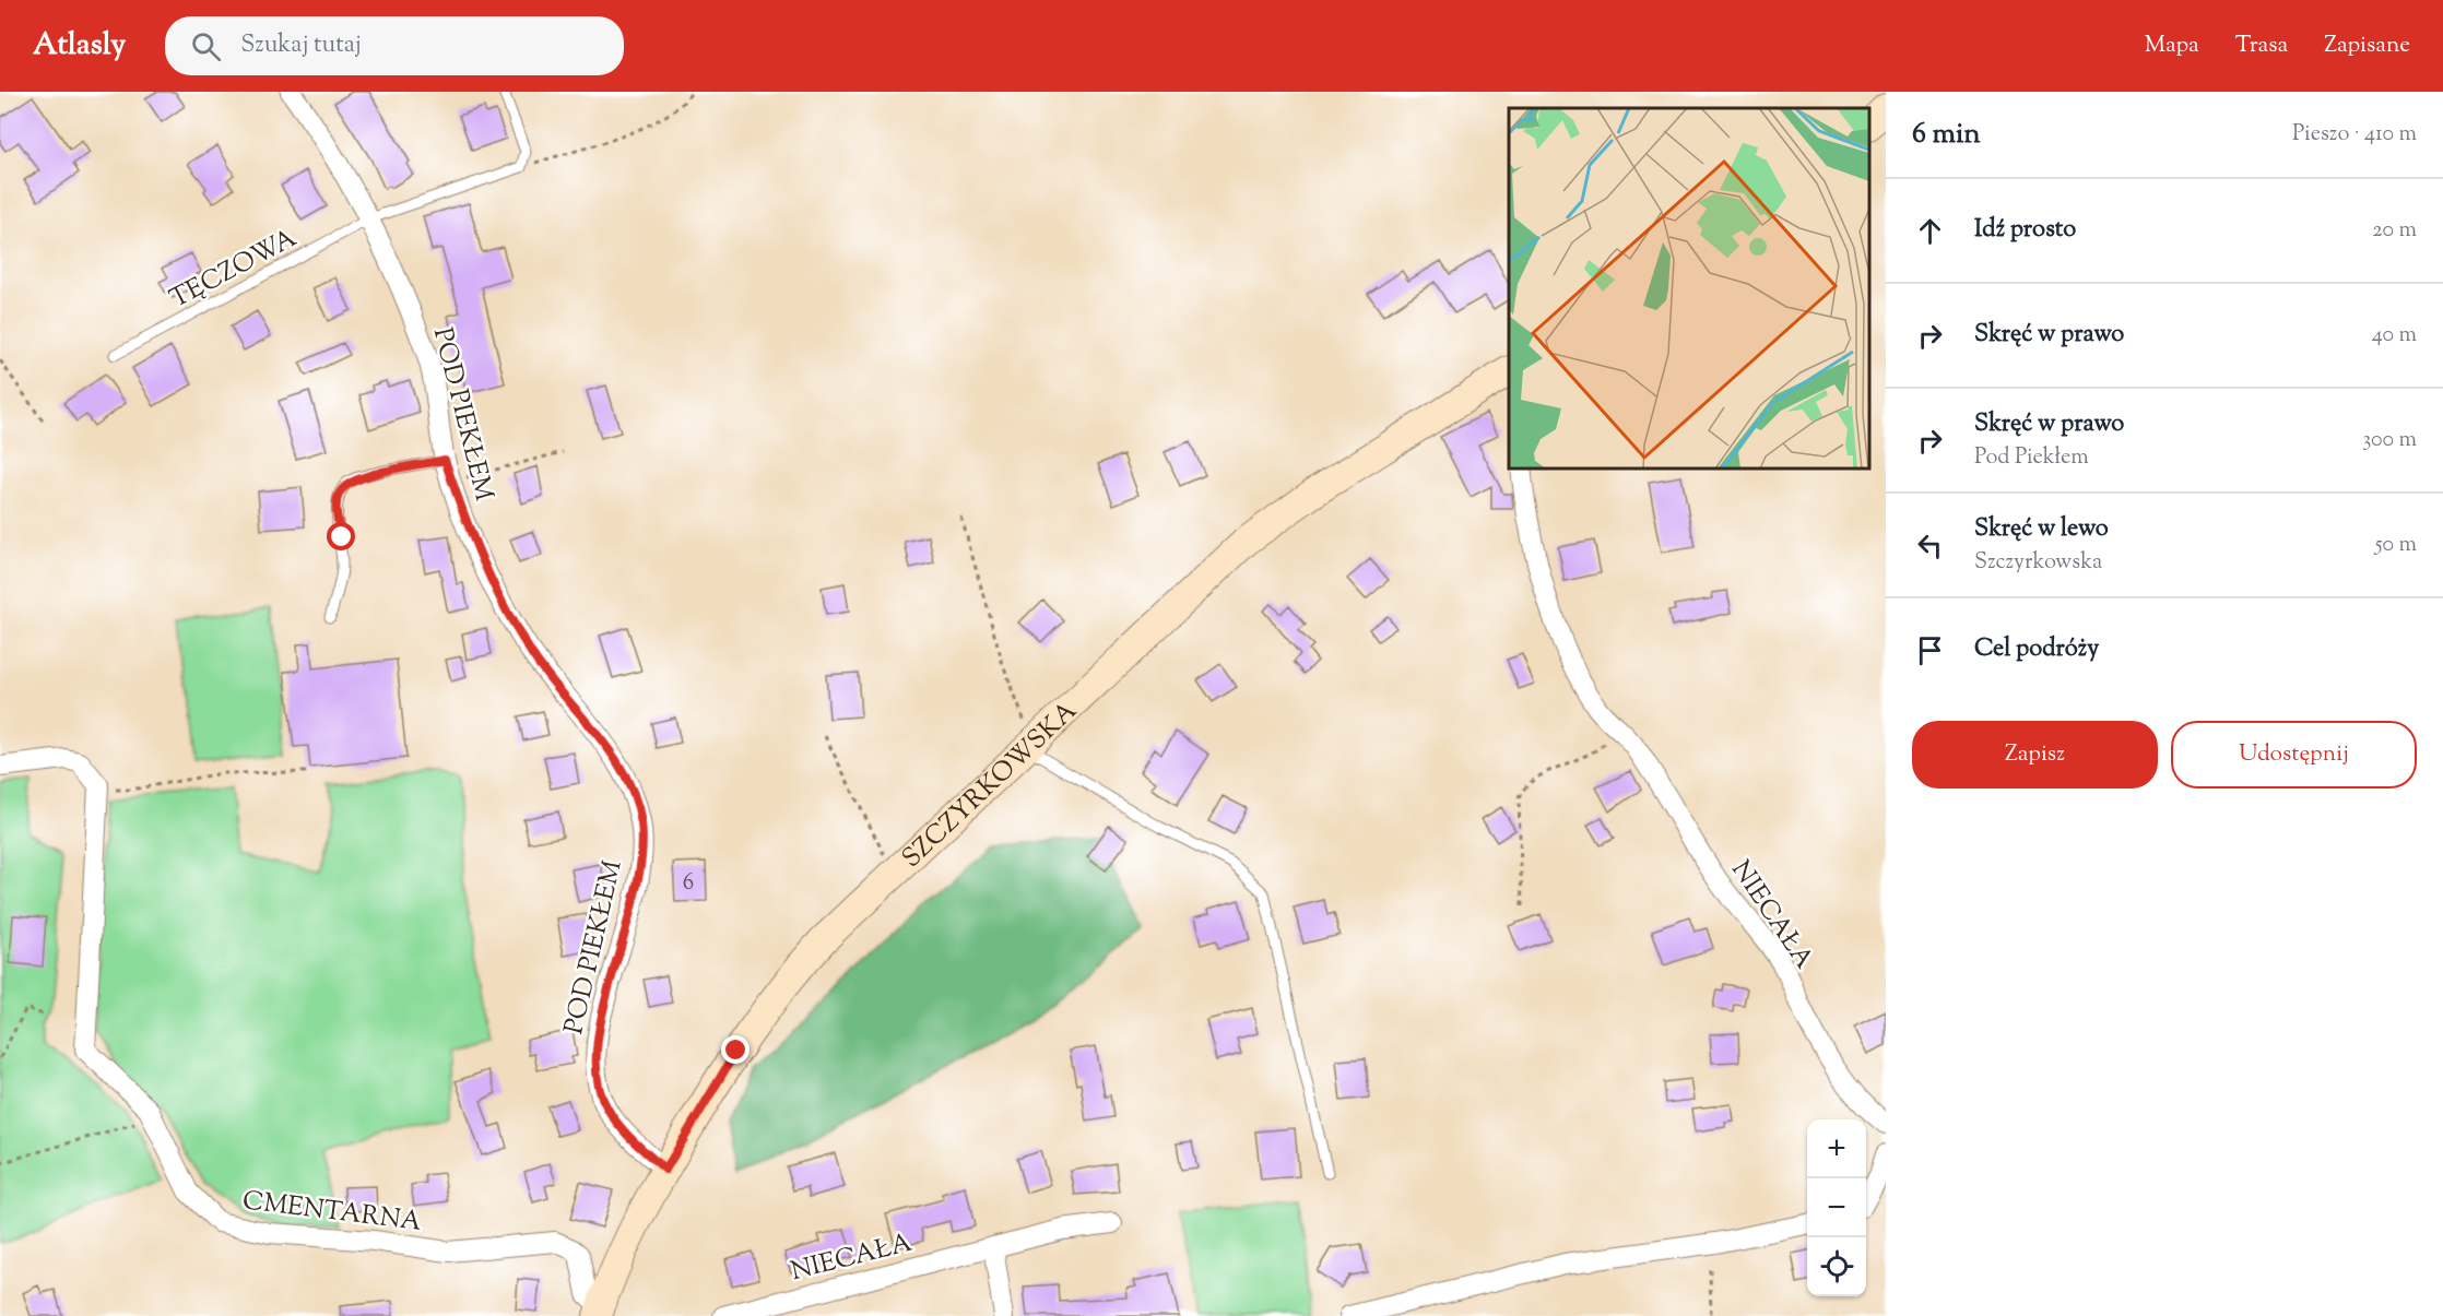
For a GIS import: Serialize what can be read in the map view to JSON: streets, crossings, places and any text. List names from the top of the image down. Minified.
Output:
{"streets":{"main road":["SZCZYRKOWSKA"],"street":["POD PIEKŁEM","NIECAŁA","CMENTARNA"],"lane":["TĘCZOWA"]},"crossings":[["TĘCZOWA","POD PIEKŁEM"],["POD PIEKŁEM","SZCZYRKOWSKA"],["SZCZYRKOWSKA","CMENTARNA"]],"house_numbers":["6"],"page":{"header":"Atlasly","search":"Szukaj tutaj","nav":["Mapa","Trasa","Zapisane"],"heading":["6 min","Pieszo · 410 m"],"list":[["Idź prosto","20 m"],["Skręć w prawo","40 m"],["Skręć w prawo","Pod Piekłem","300 m"],["Skręć w lewo","Szczyrkowska","50 m"],"Cel podróży"],"buttons":["Zapisz","Udostępnij"],"map_buttons":["+","−"]}}
